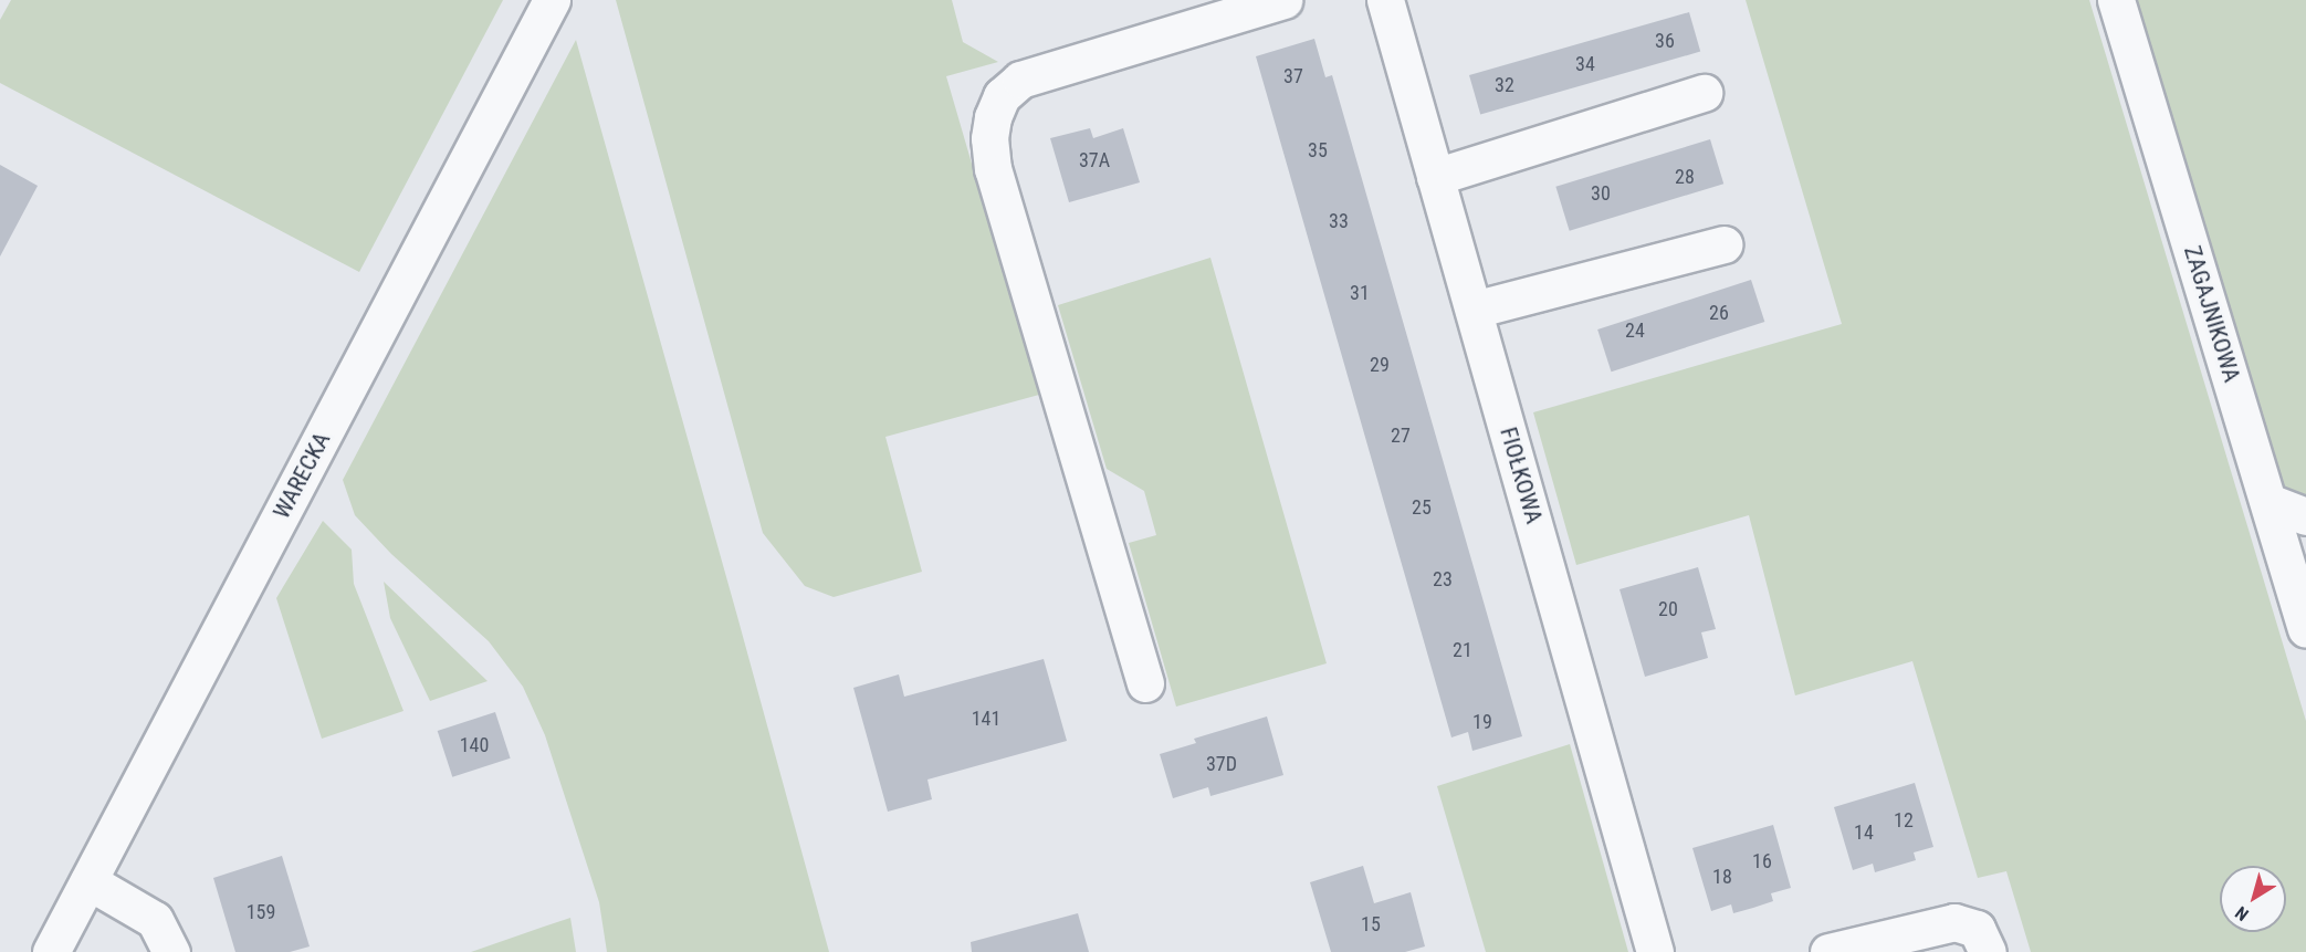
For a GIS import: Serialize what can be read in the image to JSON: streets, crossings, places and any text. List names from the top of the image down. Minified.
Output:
{"streets":{"street":["ZAGAJNIKOWA","WARECKA","FIOŁKOWA"]},"house_numbers":["36","34","37","32","35","37A","28","30","33","31","26","24","29","27","25","23","20","21","141","19","140","37D","12","14","16","18","159","15"],"north":"bottom left"}
